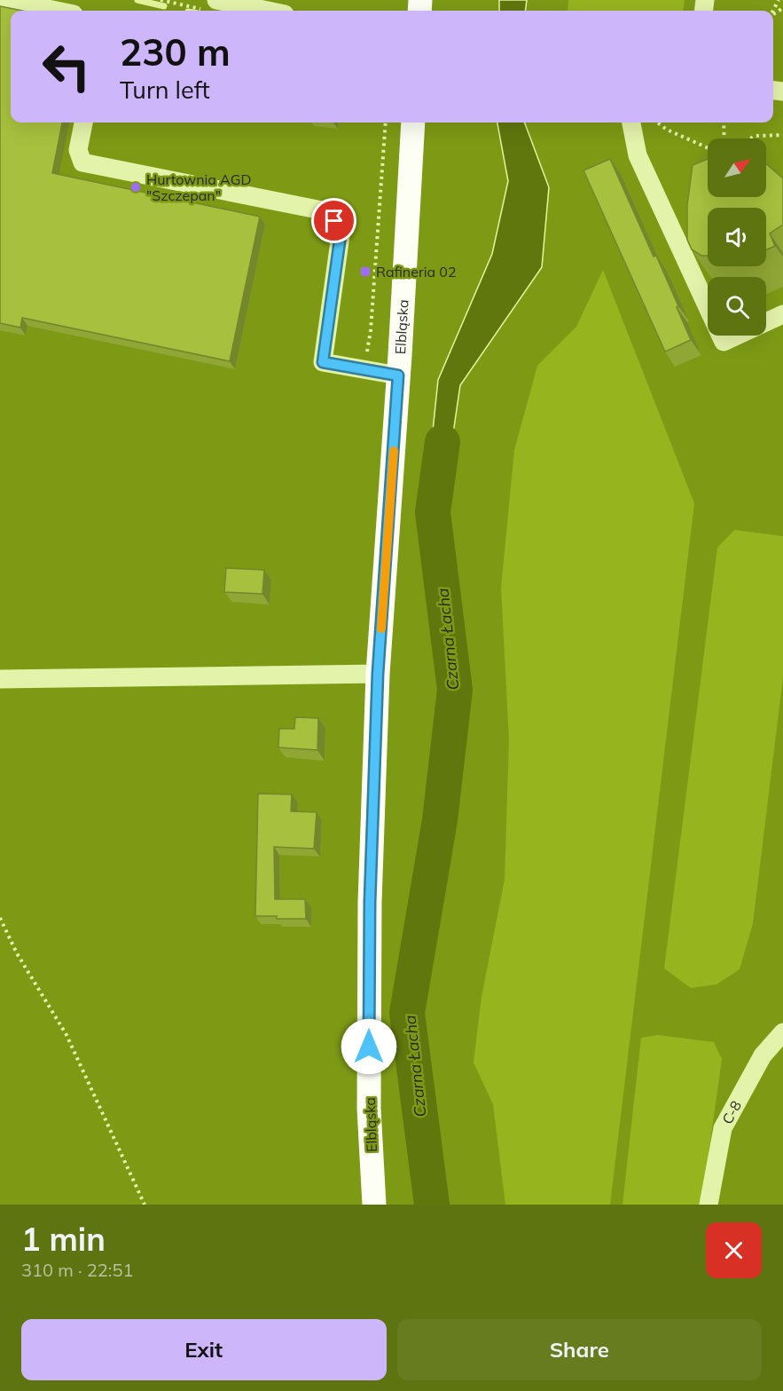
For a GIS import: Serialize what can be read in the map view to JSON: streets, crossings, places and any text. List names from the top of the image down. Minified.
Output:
{"streets":{"main road":["Elbląska"],"street":["C-8"]},"water":["Czarna Łacha"],"places":{"other":["Hurtownia AGD \"Szczepan\""],"transit":["Rafineria 02"]},"north":"top right","page":{"turn":["230 m","Turn left"],"heading":["1 min","310 m · 22:51"],"buttons":["Exit","Share"]}}
